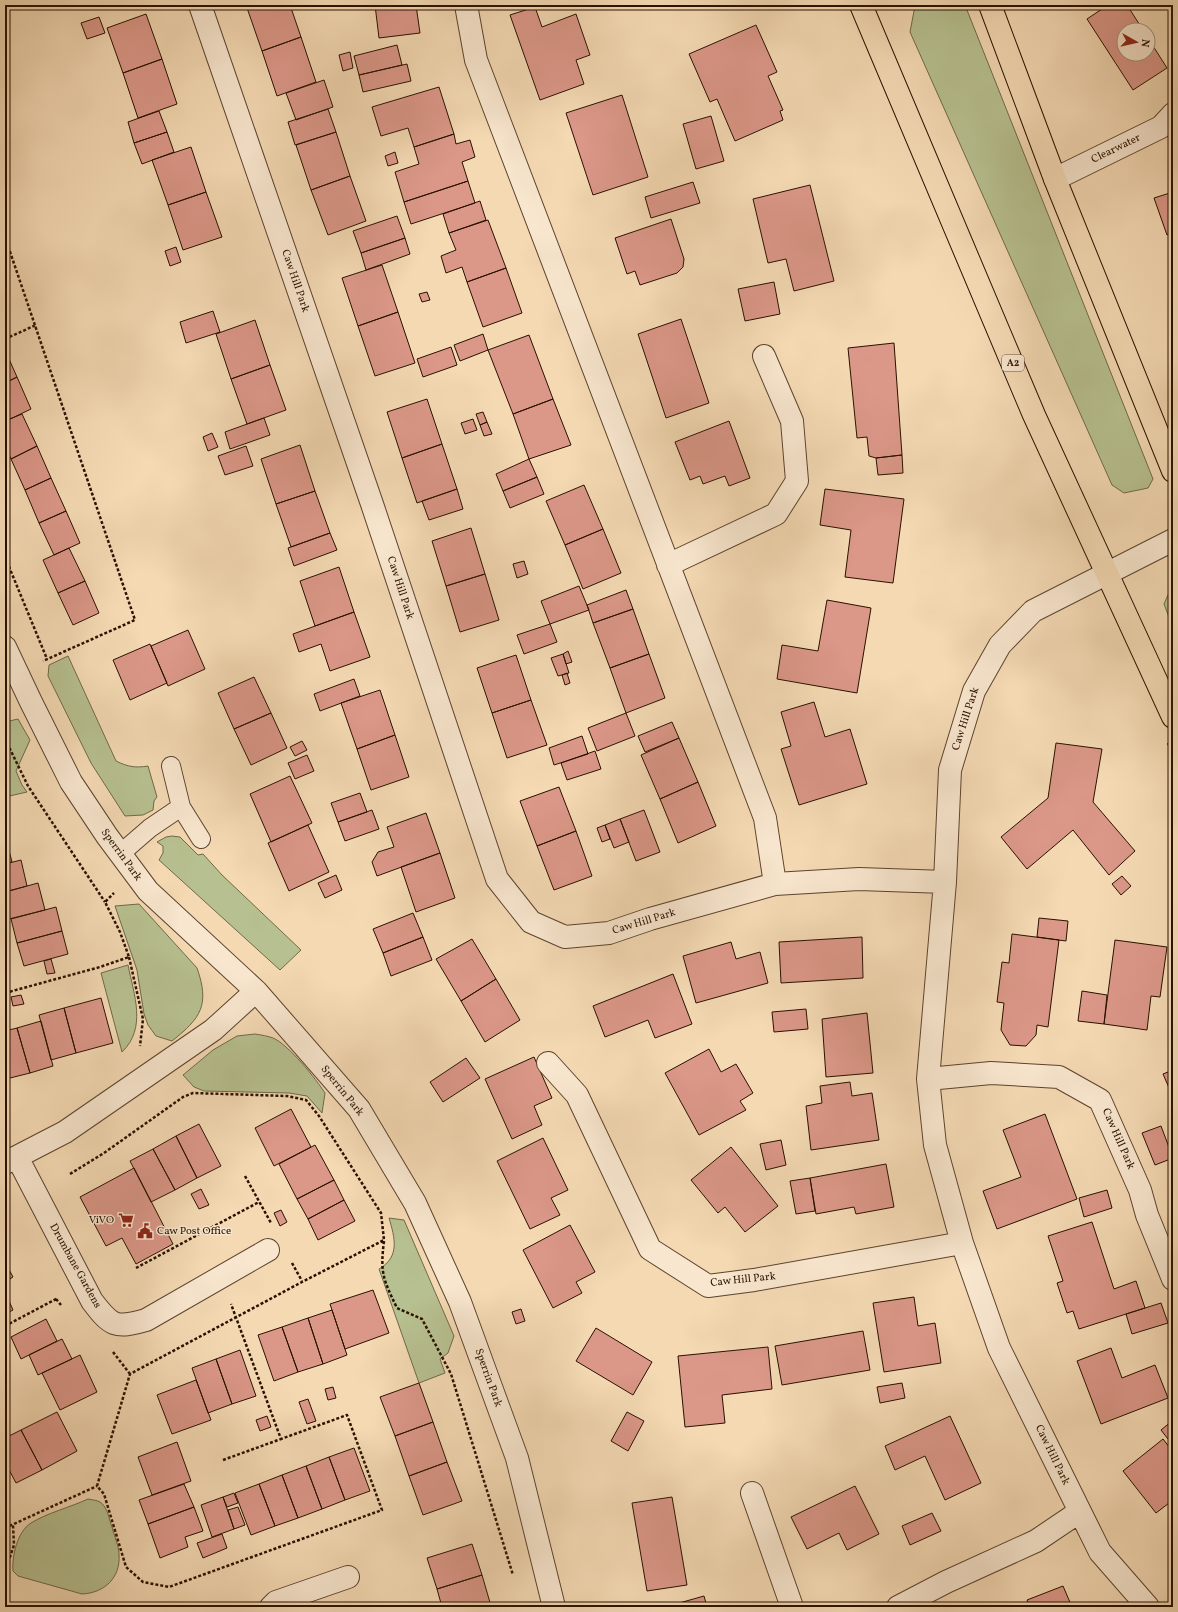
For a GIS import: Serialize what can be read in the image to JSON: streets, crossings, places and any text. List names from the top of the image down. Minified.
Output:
{"streets":{"highway":["A2"],"street":["Clearwater","Caw Hill Park","Sperrin Park","Drumbane Gardens"]},"crossings":[["Caw Hill Park","A2"],["Sperrin Park","Drumbane Gardens"]],"places":{"supermarket":["ViVO"],"public building":["Caw Post Office"]},"north":"right"}
